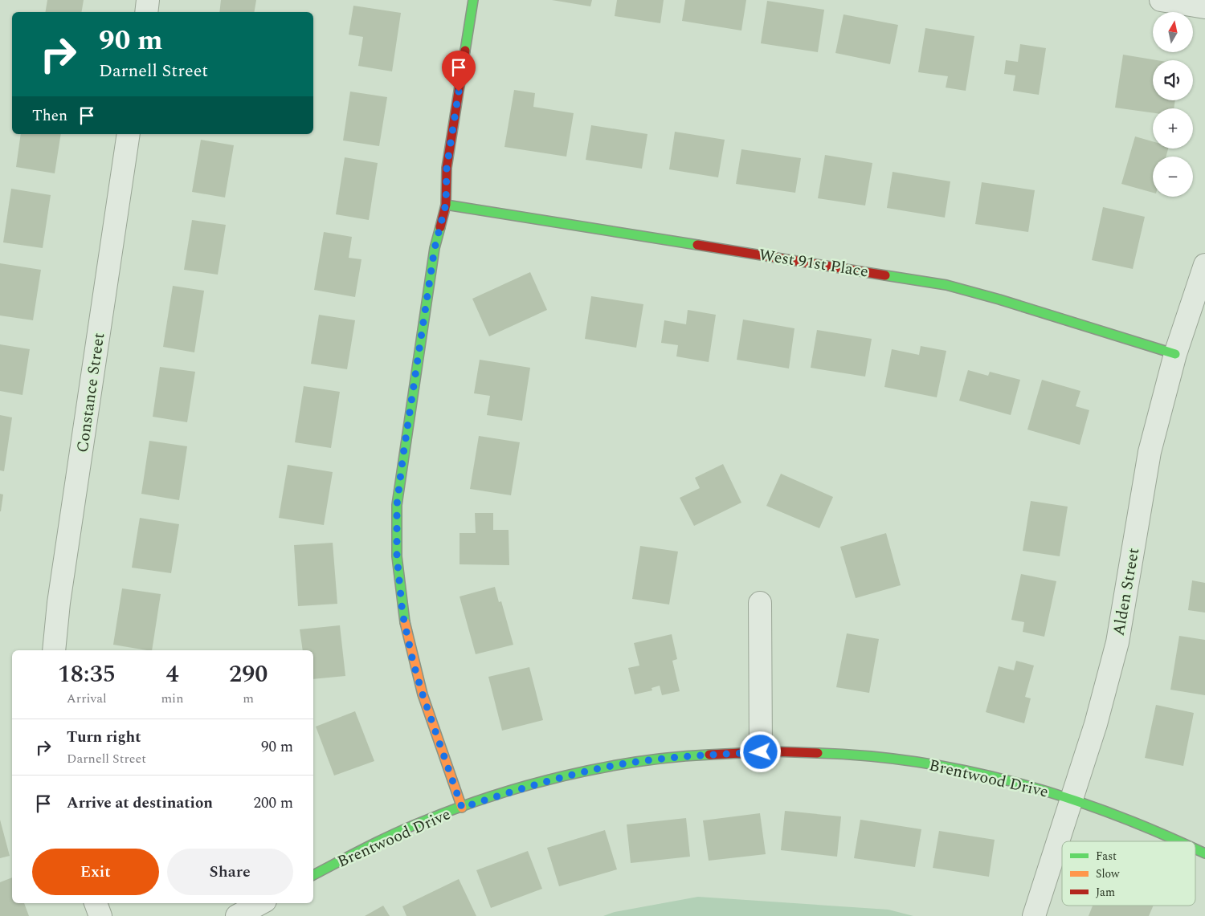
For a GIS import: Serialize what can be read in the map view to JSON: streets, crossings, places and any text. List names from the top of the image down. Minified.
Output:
{"streets":{"street":["West 91st Place","Constance Street","Alden Street","Brentwood Drive"]},"crossings":[["West 91st Place","Alden Street"],["Alden Street","Brentwood Drive"]],"legend":["Fast","Slow","Jam"],"north":"top","page":{"map_buttons":["+","−"],"turn":["90 m","Darnell Street"],"then":"Then","eta":["18:35","Arrival","4","min","290","m"],"list":[{"name":"Turn right","note":"Darnell Street","value":"90 m"},{"name":"Arrive at destination","value":"200 m"}],"buttons":["Exit","Share"]}}
